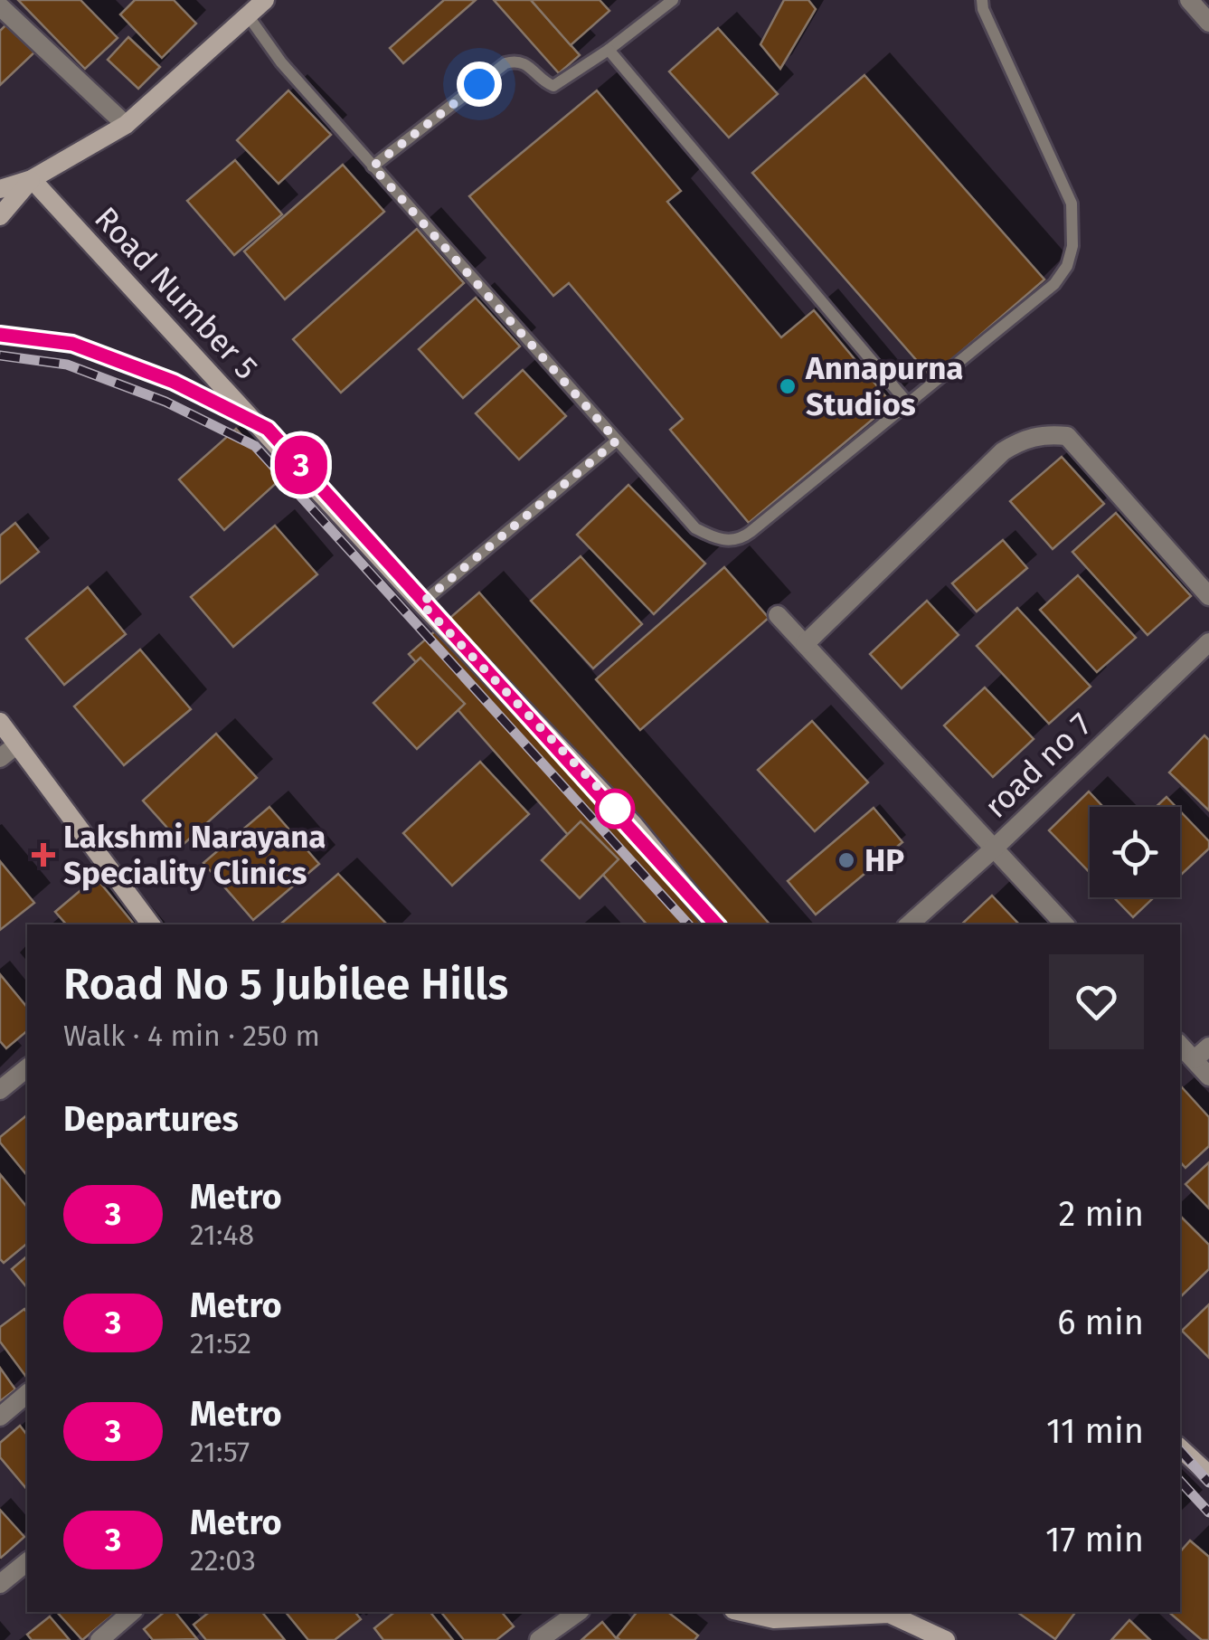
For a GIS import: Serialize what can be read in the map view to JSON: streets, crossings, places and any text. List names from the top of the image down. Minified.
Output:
{"streets":{"main road":["Road Number 5"],"street":["road no 7"]},"places":{"other":["Annapurna Studios","HP"],"health":["Lakshmi Narayana Speciality Clinics"]},"lines":["metro line 3"],"page":{"on_map":"3","heading":[["Road No 5 Jubilee Hills","Walk · 4 min · 250 m"],"Departures"],"list":[{"mark":"3","name":"Metro","note":"21:48","value":"2 min"},{"mark":"3","name":"Metro","note":"21:52","value":"6 min"},{"mark":"3","name":"Metro","note":"21:57","value":"11 min"},{"mark":"3","name":"Metro","note":"22:03","value":"17 min"}]}}
